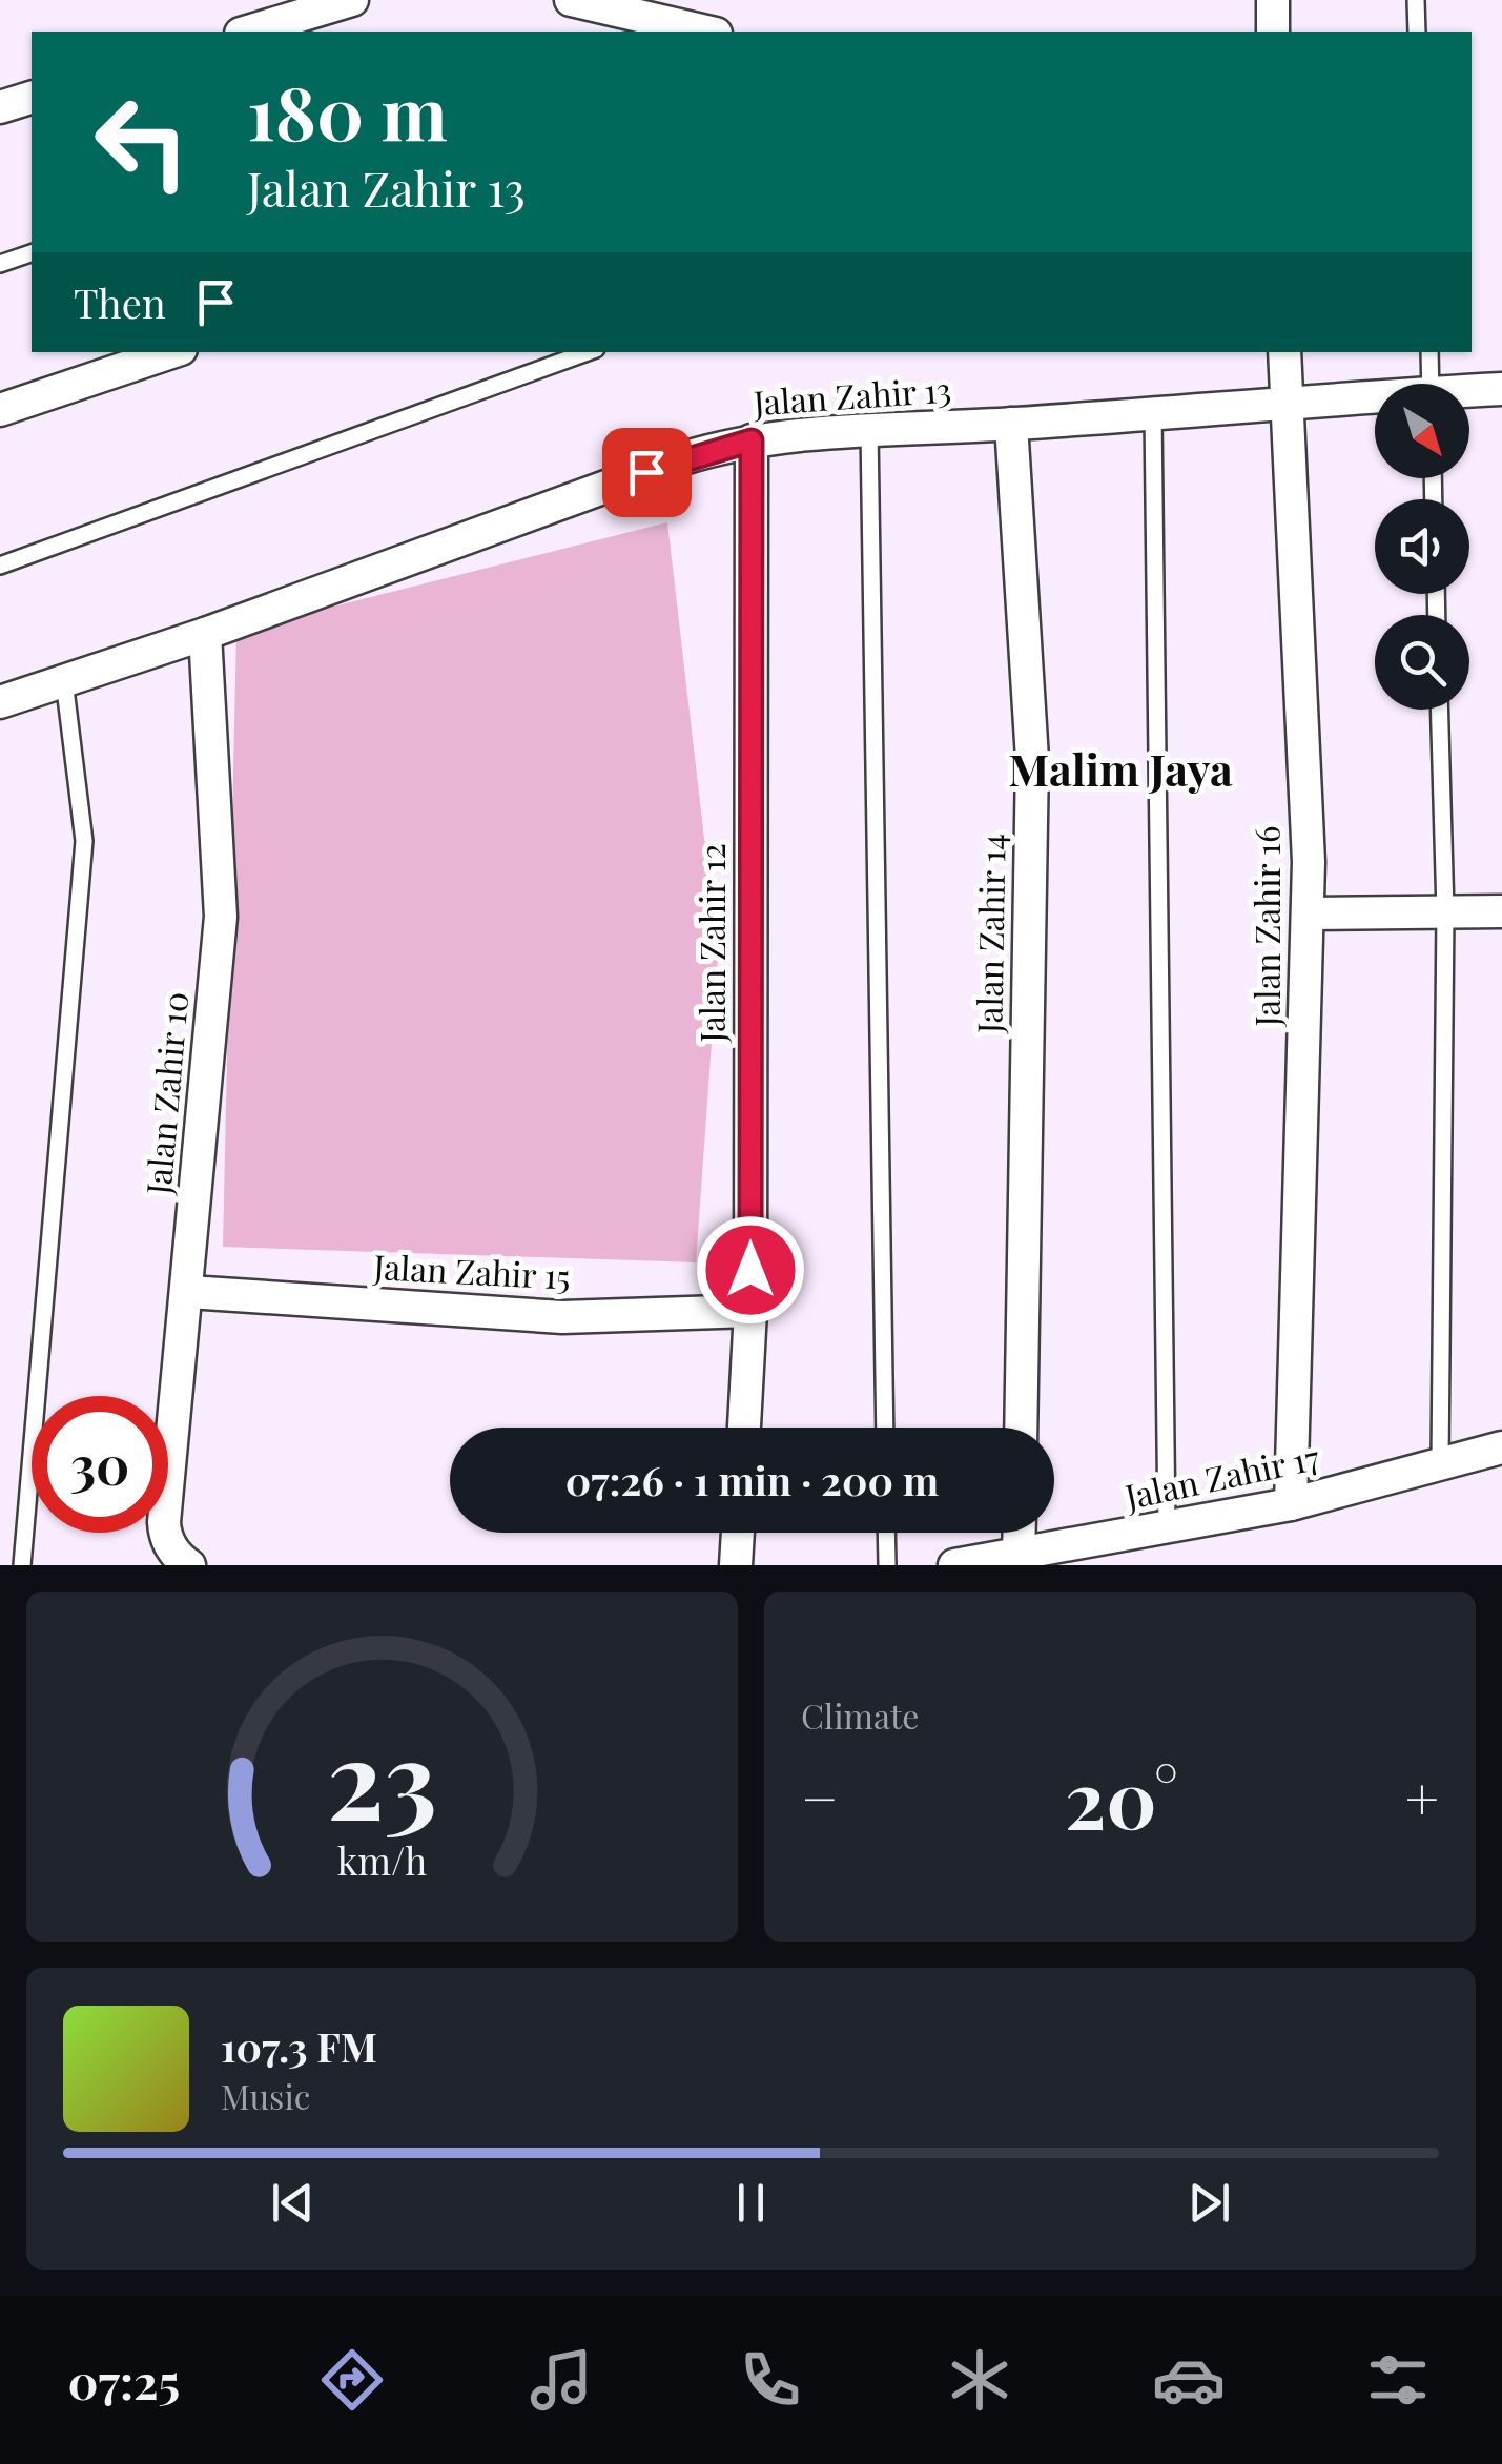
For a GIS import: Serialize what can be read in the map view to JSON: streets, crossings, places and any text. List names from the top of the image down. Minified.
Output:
{"streets":{"street":["Jalan Zahir 13","Jalan Zahir 16","Jalan Zahir 14","Jalan Zahir 12","Jalan Zahir 10","Jalan Zahir 15","Jalan Zahir 17"]},"crossings":[["Jalan Zahir 13","Jalan Zahir 16"],["Jalan Zahir 13","Jalan Zahir 14"],["Jalan Zahir 13","Jalan Zahir 12"],["Jalan Zahir 13","Jalan Zahir 10"],["Jalan Zahir 16","Jalan Zahir 17"],["Jalan Zahir 12","Jalan Zahir 15"],["Jalan Zahir 10","Jalan Zahir 15"]],"districts":["Malim Jaya"],"north":"bottom right","page":{"turn":["180 m","Jalan Zahir 13"],"then":"Then","limit":"30","trip":"07:26 · 1 min · 200 m","tile":"Climate","heat":["−","20°","+"],"song":["107.3 FM","Music"],"tabs":"07:25","gauge":["23","km/h"]}}
